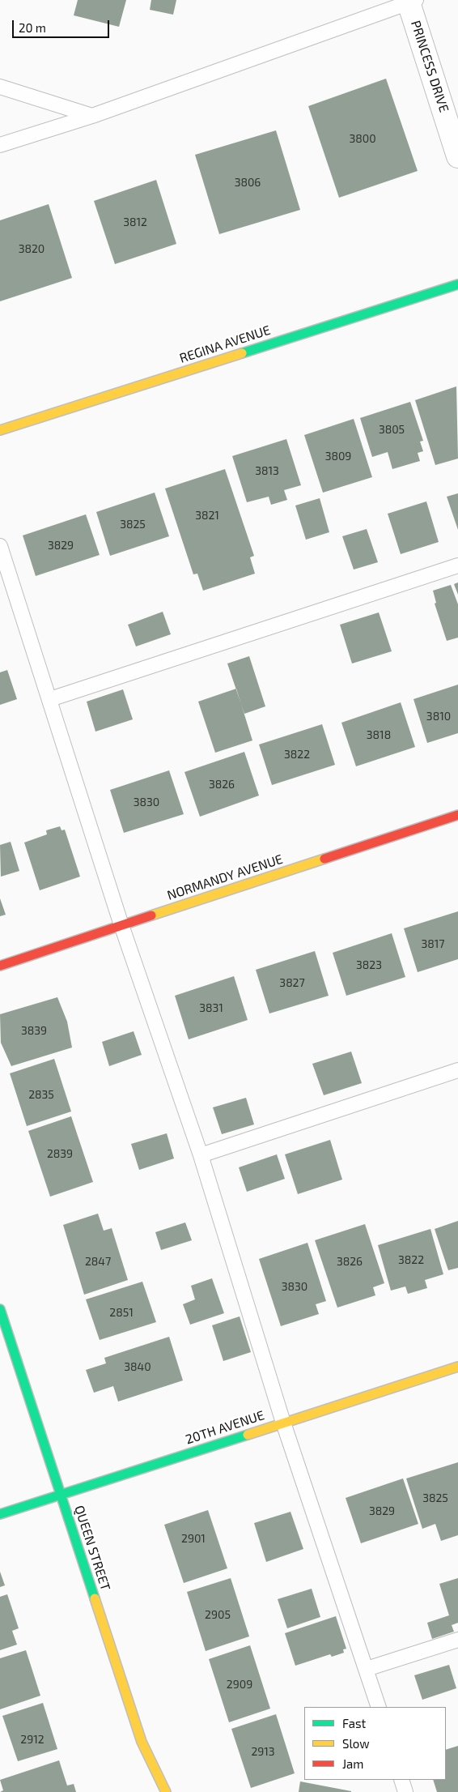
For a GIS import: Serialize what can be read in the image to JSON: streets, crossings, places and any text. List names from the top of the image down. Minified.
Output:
{"streets":{"street":["PRINCESS DRIVE","REGINA AVENUE","NORMANDY AVENUE","20TH AVENUE","QUEEN STREET"]},"crossings":[["20TH AVENUE","QUEEN STREET"]],"house_numbers":["3800","3806","3812","3820","3805","3809","3813","3821","3825","3829","3810","3818","3822","3826","3830","3817","3823","3827","3831","3839","2835","2839","3822","2847","3826","3830","2851","3840","3825","3829","2901","2905","2909","2912","2913"],"legend":["Fast","Slow","Jam"],"scale_bar":"20 m"}
